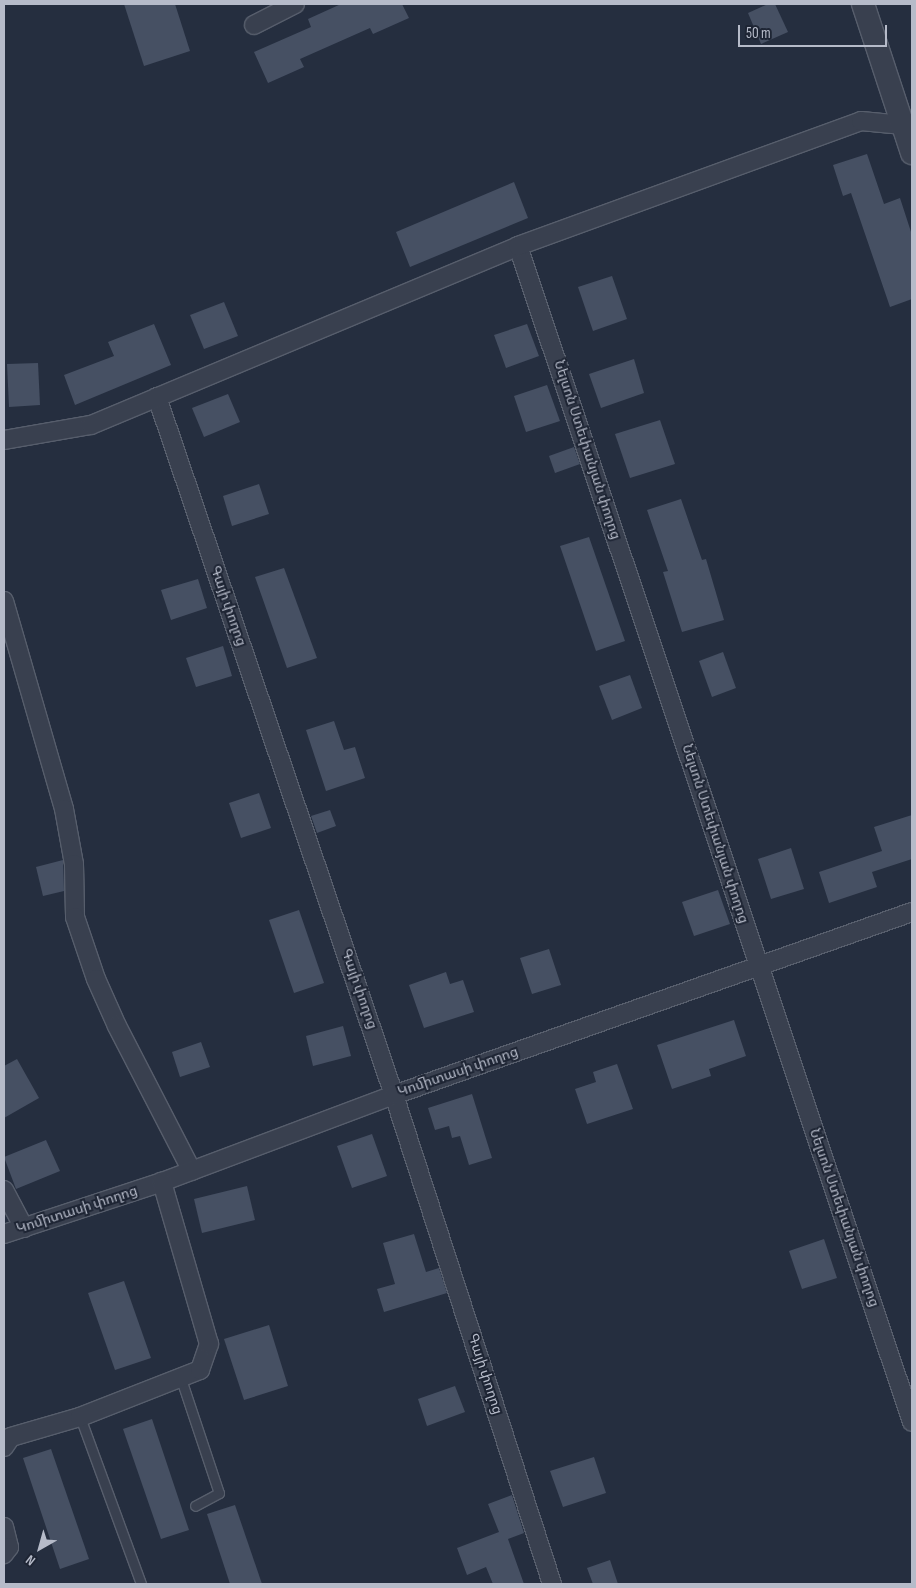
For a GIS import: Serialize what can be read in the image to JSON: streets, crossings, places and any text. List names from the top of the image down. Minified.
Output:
{"streets":{"street":["Նելսոն Ստեփանյան փողոց","Գայի փողոց","Կոմիտասի փողոց"]},"crossings":[["Նելսոն Ստեփանյան փողոց","Կոմիտասի փողոց"],["Գայի փողոց","Կոմիտասի փողոց"]],"scale_bar":"50 m","north":"bottom left"}
